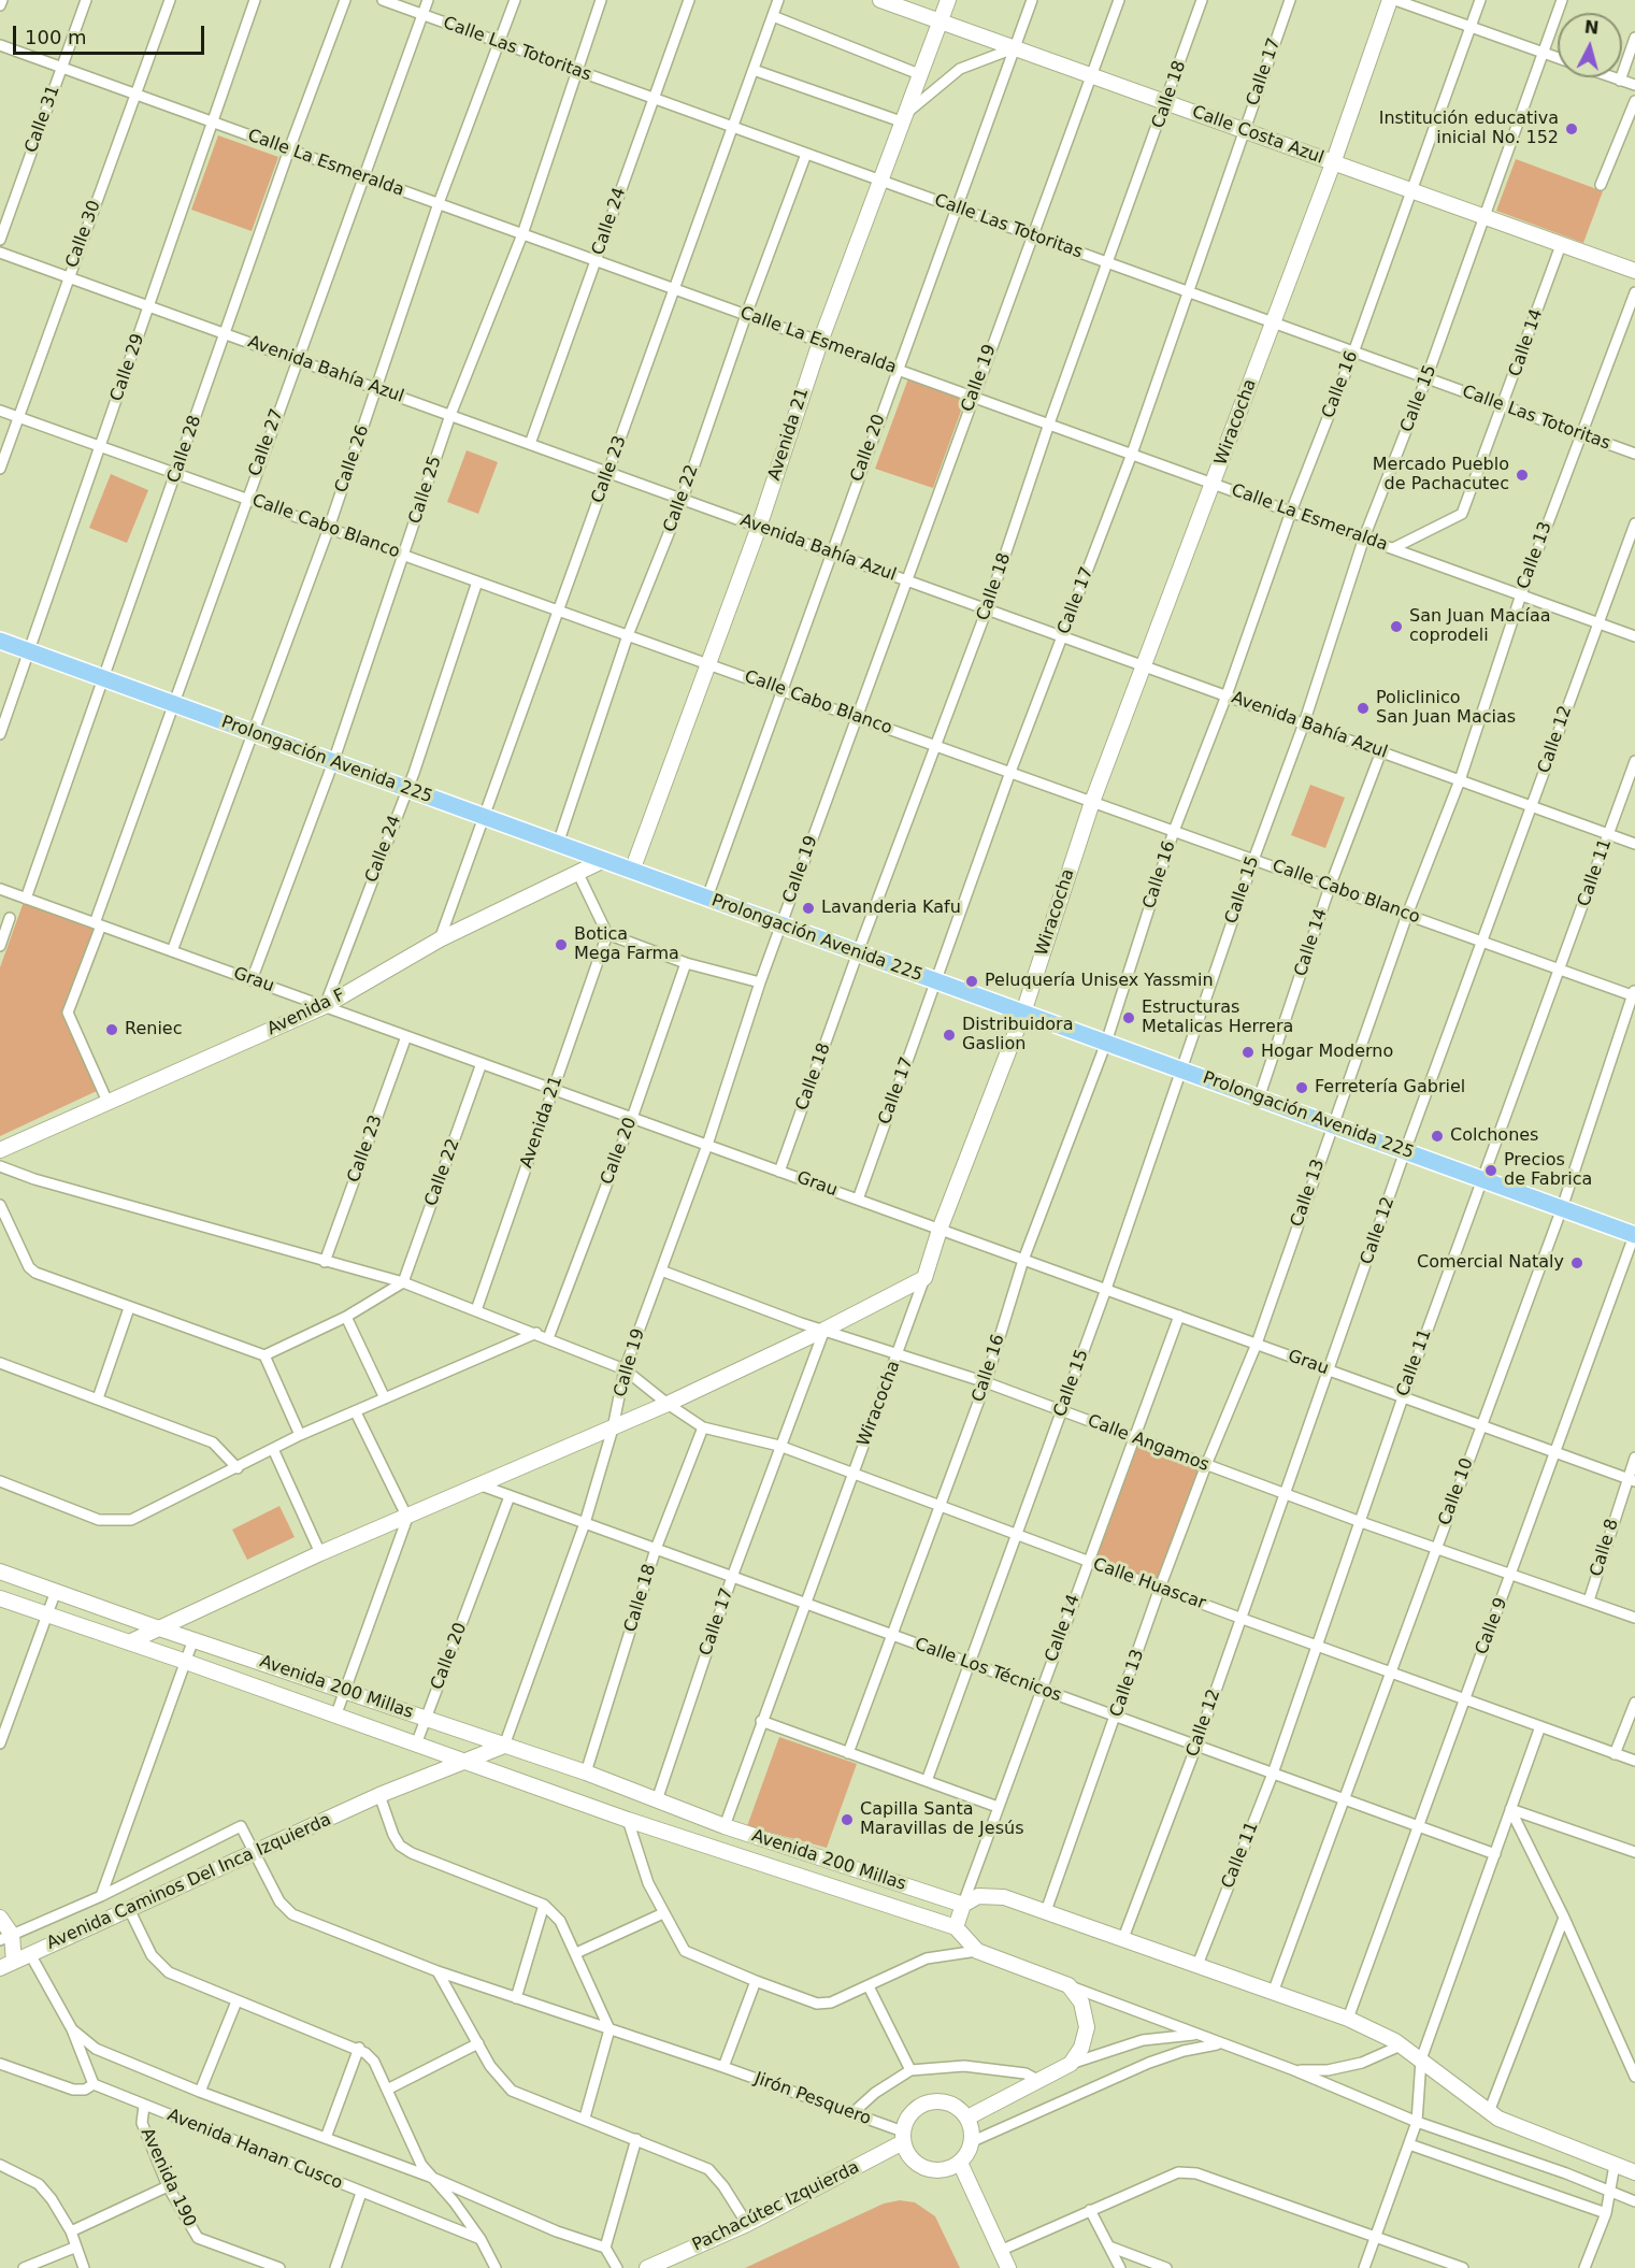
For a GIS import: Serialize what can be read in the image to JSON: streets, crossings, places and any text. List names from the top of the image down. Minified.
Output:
{"streets":{"main road":["Prolongación Avenida 225"],"street":["Calle Las Totoritas","Calle 17","Calle 18","Calle 31","Calle Costa Azul","Calle La Esmeralda","Calle 24","Calle 30","Calle 14","Calle 29","Avenida Bahía Azul","Calle 19","Calle 16","Calle 15","Wiracocha","Avenida 21","Calle 27","Calle 20","Calle 28","Calle 26","Calle 23","Calle 25","Calle 22","Calle Cabo Blanco","Calle 13","Calle 12","Calle 11","Grau","Avenida F","Calle Angamos","Calle 10","Calle 8","Calle Huascar","Calle 9","Calle Los Técnicos","Avenida 200 Millas","Avenida Caminos Del Inca Izquierda","Jirón Pesquero","Avenida Hanan Cusco","Avenida 190","Pachacútec Izquierda"]},"crossings":[["Calle Las Totoritas","Calle 17"],["Calle Las Totoritas","Calle 18"],["Calle Las Totoritas","Calle 24"],["Calle Las Totoritas","Calle 14"],["Calle Las Totoritas","Calle 19"],["Calle Las Totoritas","Calle 16"],["Calle Las Totoritas","Calle 15"],["Calle Las Totoritas","Wiracocha"],["Calle Las Totoritas","Avenida 21"],["Calle Las Totoritas","Calle 27"],["Calle Las Totoritas","Calle 20"],["Calle Las Totoritas","Calle 26"],["Calle Las Totoritas","Calle 23"],["Calle Las Totoritas","Calle 25"],["Calle Las Totoritas","Calle 22"],["Calle Las Totoritas","Calle 13"],["Calle 17","Calle Costa Azul"],["Calle 17","Calle La Esmeralda"],["Calle 17","Avenida Bahía Azul"],["Calle 17","Calle Cabo Blanco"],["Calle 17","Prolongación Avenida 225"],["Calle 17","Grau"],["Calle 17","Calle Angamos"],["Calle 17","Calle Huascar"],["Calle 17","Calle Los Técnicos"],["Calle 17","Avenida 200 Millas"],["Calle 18","Calle Costa Azul"],["Calle 18","Calle La Esmeralda"],["Calle 18","Avenida Bahía Azul"],["Calle 18","Calle Cabo Blanco"],["Calle 18","Prolongación Avenida 225"],["Calle 18","Grau"],["Calle 18","Calle Huascar"],["Calle 18","Calle Los Técnicos"],["Calle 18","Avenida 200 Millas"],["Calle 31","Calle La Esmeralda"],["Calle Costa Azul","Calle 14"],["Calle Costa Azul","Calle 19"],["Calle Costa Azul","Calle 16"],["Calle Costa Azul","Calle 15"],["Calle Costa Azul","Wiracocha"],["Calle Costa Azul","Avenida 21"],["Calle Costa Azul","Calle 20"],["Calle La Esmeralda","Calle 24"],["Calle La Esmeralda","Calle 30"],["Calle La Esmeralda","Calle 14"],["Calle La Esmeralda","Calle 29"],["Calle La Esmeralda","Calle 19"],["Calle La Esmeralda","Calle 16"],["Calle La Esmeralda","Calle 15"],["Calle La Esmeralda","Wiracocha"],["Calle La Esmeralda","Avenida 21"],["Calle La Esmeralda","Calle 27"],["Calle La Esmeralda","Calle 20"],["Calle La Esmeralda","Calle 28"],["Calle La Esmeralda","Calle 26"],["Calle La Esmeralda","Calle 23"],["Calle La Esmeralda","Calle 25"],["Calle La Esmeralda","Calle 22"],["Calle La Esmeralda","Calle 13"],["Calle La Esmeralda","Calle 12"],["Calle 24","Avenida Bahía Azul"],["Calle 24","Calle Cabo Blanco"],["Calle 24","Prolongación Avenida 225"],["Calle 24","Grau"],["Calle 24","Avenida F"],["Calle 30","Avenida Bahía Azul"],["Calle 30","Calle Cabo Blanco"],["Calle 14","Avenida Bahía Azul"],["Calle 14","Calle Cabo Blanco"],["Calle 14","Prolongación Avenida 225"],["Calle 14","Grau"],["Calle 14","Calle Angamos"],["Calle 14","Calle Huascar"],["Calle 14","Calle Los Técnicos"],["Calle 14","Avenida 200 Millas"],["Calle 29","Avenida Bahía Azul"],["Calle 29","Calle Cabo Blanco"],["Calle 29","Prolongación Avenida 225"],["Avenida Bahía Azul","Calle 19"],["Avenida Bahía Azul","Calle 16"],["Avenida Bahía Azul","Calle 15"],["Avenida Bahía Azul","Wiracocha"],["Avenida Bahía Azul","Avenida 21"],["Avenida Bahía Azul","Calle 27"],["Avenida Bahía Azul","Calle 20"],["Avenida Bahía Azul","Calle 28"],["Avenida Bahía Azul","Calle 26"],["Avenida Bahía Azul","Calle 23"],["Avenida Bahía Azul","Calle 25"],["Avenida Bahía Azul","Calle 22"],["Avenida Bahía Azul","Calle 13"],["Avenida Bahía Azul","Calle 12"],["Avenida Bahía Azul","Calle 11"],["Calle 19","Calle Cabo Blanco"],["Calle 19","Prolongación Avenida 225"],["Calle 19","Grau"],["Calle 19","Calle Angamos"],["Calle 19","Calle Huascar"],["Calle 19","Calle Los Técnicos"],["Calle 19","Avenida 200 Millas"],["Calle 19","Avenida Caminos Del Inca Izquierda"],["Calle 16","Calle Cabo Blanco"],["Calle 16","Prolongación Avenida 225"],["Calle 16","Grau"],["Calle 16","Calle Angamos"],["Calle 16","Calle Huascar"],["Calle 16","Calle Los Técnicos"],["Calle 15","Calle Cabo Blanco"],["Calle 15","Prolongación Avenida 225"],["Calle 15","Grau"],["Calle 15","Calle Angamos"],["Calle 15","Calle Huascar"],["Calle 15","Calle Los Técnicos"],["Wiracocha","Calle Cabo Blanco"],["Wiracocha","Prolongación Avenida 225"],["Wiracocha","Grau"],["Wiracocha","Calle Angamos"],["Wiracocha","Calle Huascar"],["Wiracocha","Calle Los Técnicos"],["Wiracocha","Avenida 200 Millas"],["Avenida 21","Calle Cabo Blanco"],["Avenida 21","Prolongación Avenida 225"],["Avenida 21","Grau"],["Avenida 21","Calle Huascar"],["Calle 27","Calle Cabo Blanco"],["Calle 27","Prolongación Avenida 225"],["Calle 27","Grau"],["Calle 27","Avenida F"],["Calle 20","Calle Cabo Blanco"],["Calle 20","Prolongación Avenida 225"],["Calle 20","Grau"],["Calle 20","Calle Huascar"],["Calle 20","Calle Los Técnicos"],["Calle 20","Avenida 200 Millas"],["Calle 28","Calle Cabo Blanco"],["Calle 28","Prolongación Avenida 225"],["Calle 28","Grau"],["Calle 26","Calle Cabo Blanco"],["Calle 26","Prolongación Avenida 225"],["Calle 26","Grau"],["Calle 23","Calle Cabo Blanco"],["Calle 23","Prolongación Avenida 225"],["Calle 23","Grau"],["Calle 23","Avenida F"],["Calle 23","Calle Huascar"],["Calle 25","Calle Cabo Blanco"],["Calle 25","Prolongación Avenida 225"],["Calle 25","Grau"],["Calle 22","Calle Cabo Blanco"],["Calle 22","Prolongación Avenida 225"],["Calle 22","Grau"],["Calle 22","Calle Huascar"],["Calle Cabo Blanco","Calle 13"],["Calle Cabo Blanco","Calle 12"],["Calle Cabo Blanco","Calle 11"],["Calle Cabo Blanco","Calle 10"],["Calle 13","Prolongación Avenida 225"],["Calle 13","Grau"],["Calle 13","Calle Angamos"],["Calle 13","Calle Huascar"],["Calle 13","Calle Los Técnicos"],["Calle 12","Prolongación Avenida 225"],["Calle 12","Grau"],["Calle 12","Calle Angamos"],["Calle 12","Calle Huascar"],["Calle 12","Calle Los Técnicos"],["Prolongación Avenida 225","Calle 11"],["Prolongación Avenida 225","Avenida F"],["Prolongación Avenida 225","Calle 10"],["Prolongación Avenida 225","Calle 9"],["Calle 11","Grau"],["Calle 11","Calle Angamos"],["Calle 11","Calle Huascar"],["Calle 11","Calle Los Técnicos"],["Grau","Avenida F"],["Grau","Calle 10"],["Grau","Calle 8"],["Grau","Calle 9"],["Calle Angamos","Calle 10"],["Calle Angamos","Calle 8"],["Calle Angamos","Calle 9"],["Calle 10","Calle Huascar"],["Calle 10","Calle Los Técnicos"],["Calle Huascar","Calle 9"],["Calle 9","Calle Los Técnicos"],["Avenida 200 Millas","Avenida Caminos Del Inca Izquierda"],["Avenida Caminos Del Inca Izquierda","Jirón Pesquero"],["Jirón Pesquero","Pachacútec Izquierda"],["Avenida Hanan Cusco","Avenida 190"]],"places":["Institución educativa inicial No. 152","Mercado Pueblo de Pachacutec","San Juan Macíaa coprodeli","Policlinico San Juan Macias","Lavanderia Kafu","Botica Mega Farma","Peluquería Unisex Yassmin","Estructuras Metalicas Herrera","Reniec","Distribuidora Gaslion","Hogar Moderno","Ferretería Gabriel","Colchones","Precios de Fabrica","Comercial Nataly","Capilla Santa Maravillas de Jesús"],"scale_bar":"100 m","north":"top"}
